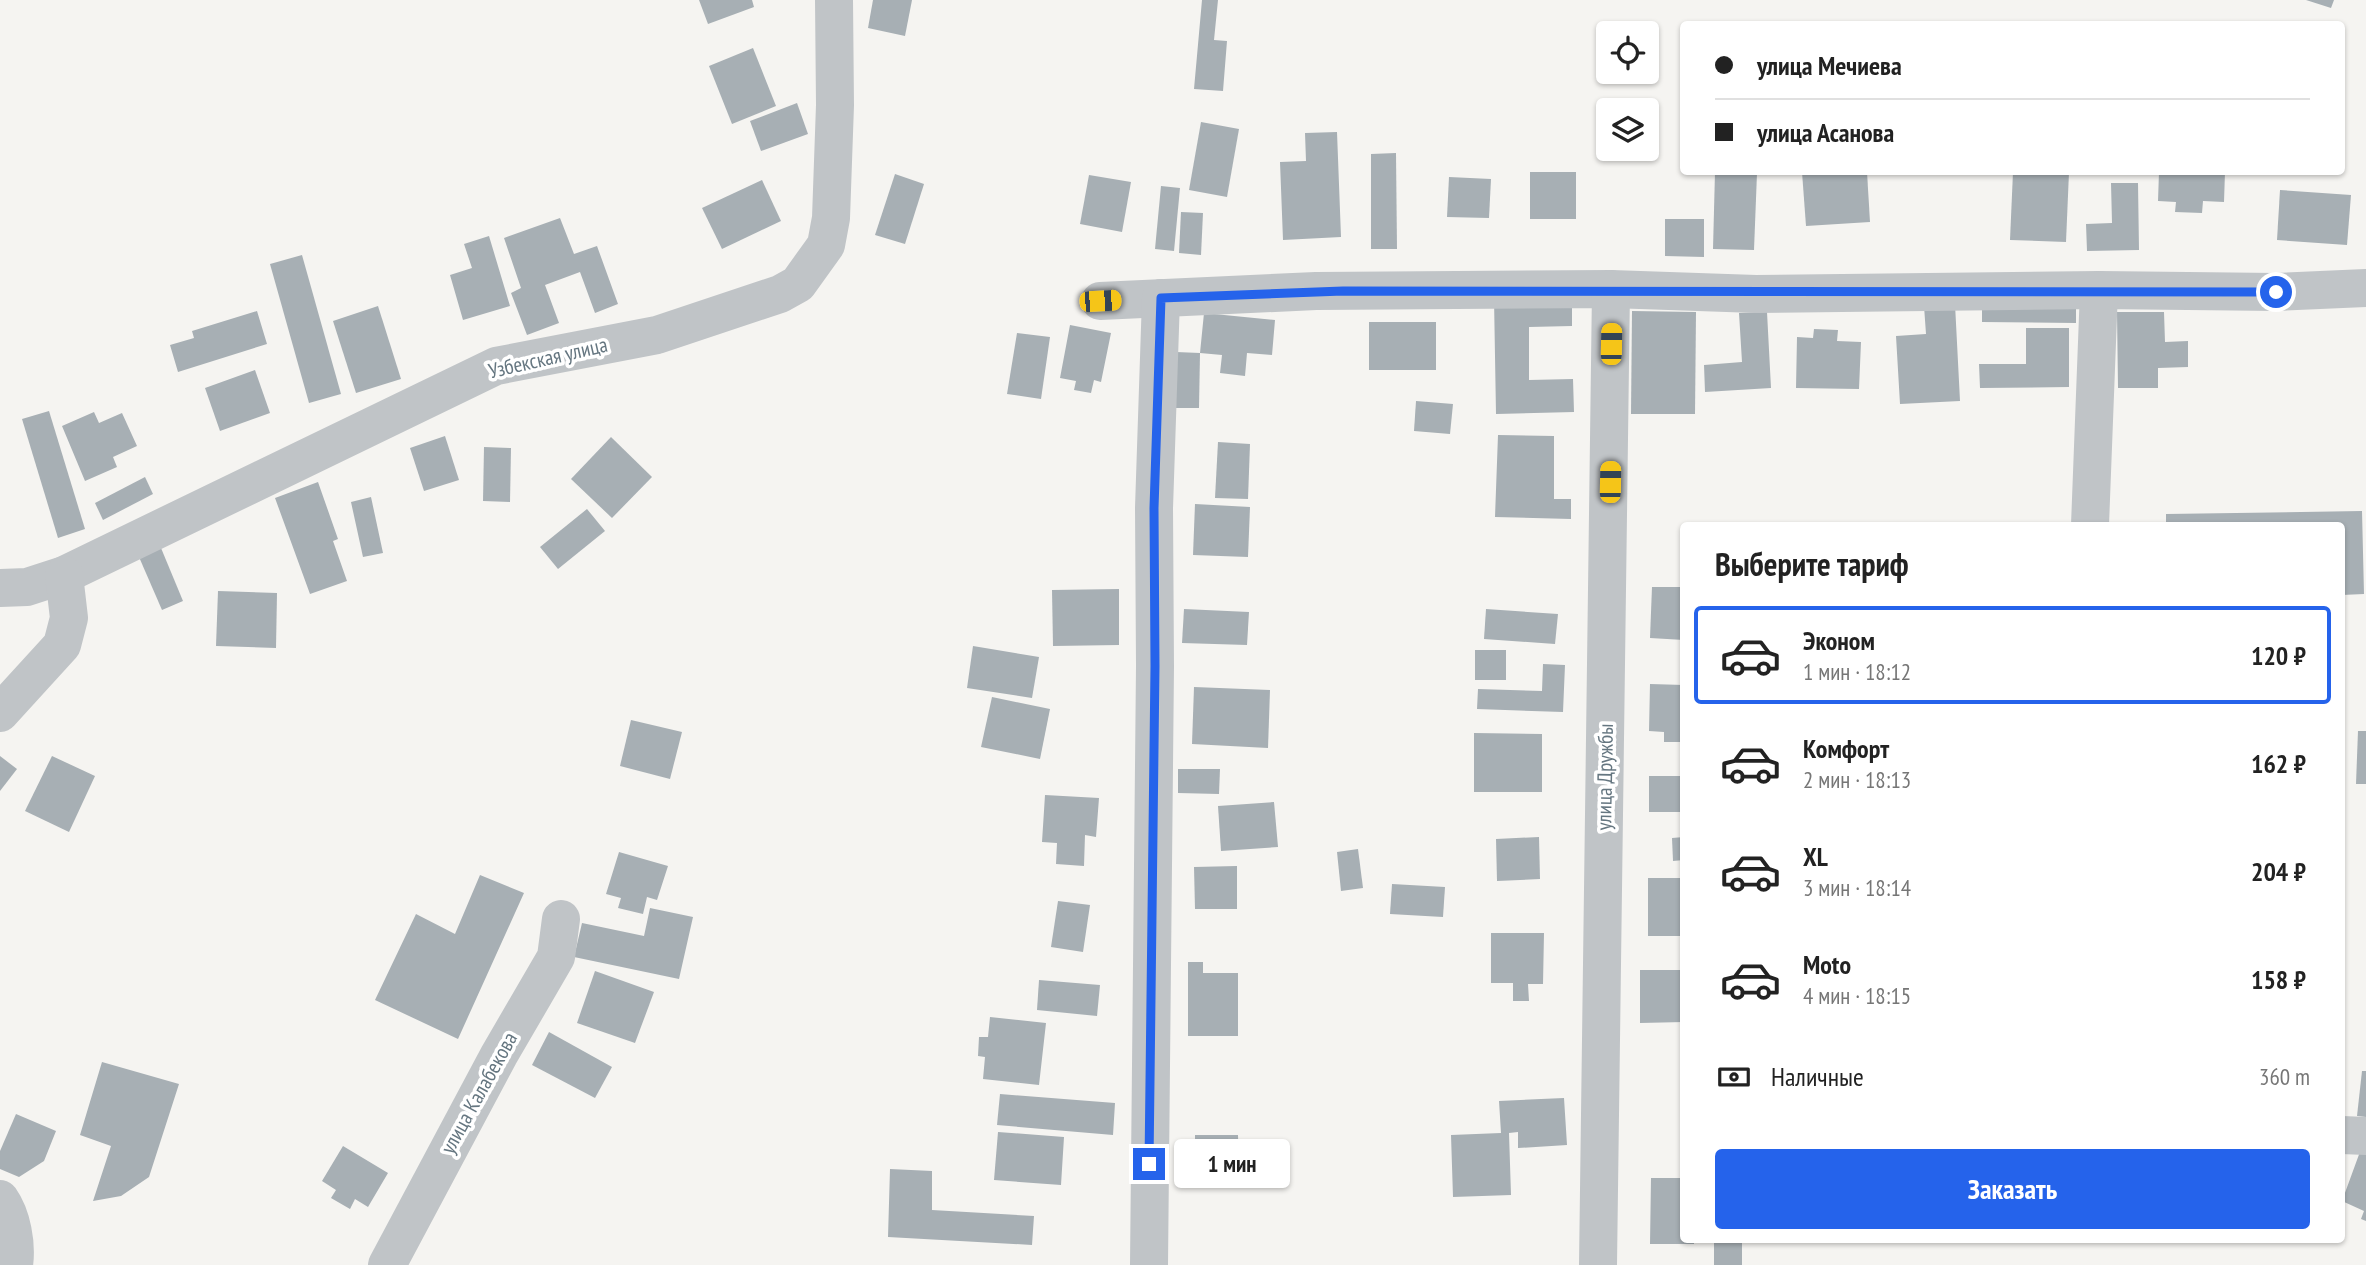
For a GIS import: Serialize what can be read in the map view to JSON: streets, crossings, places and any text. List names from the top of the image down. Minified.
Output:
{"streets":{"street":["Узбекская улица","улица Дружбы","улица Калабекова"]},"page":{"banner":["улица Мечиева","улица Асанова"],"heading":"Выберите тариф","list":[{"name":"Эконом","note":"1 мин · 18:12","value":"120 ₽"},{"name":"Комфорт","note":"2 мин · 18:13","value":"162 ₽"},{"name":"XL","note":"3 мин · 18:14","value":"204 ₽"},{"name":"Moto","note":"4 мин · 18:15","value":"158 ₽"}],"pay":["Наличные","360 m"],"buttons":"Заказать","bubble":"1 мин"}}
